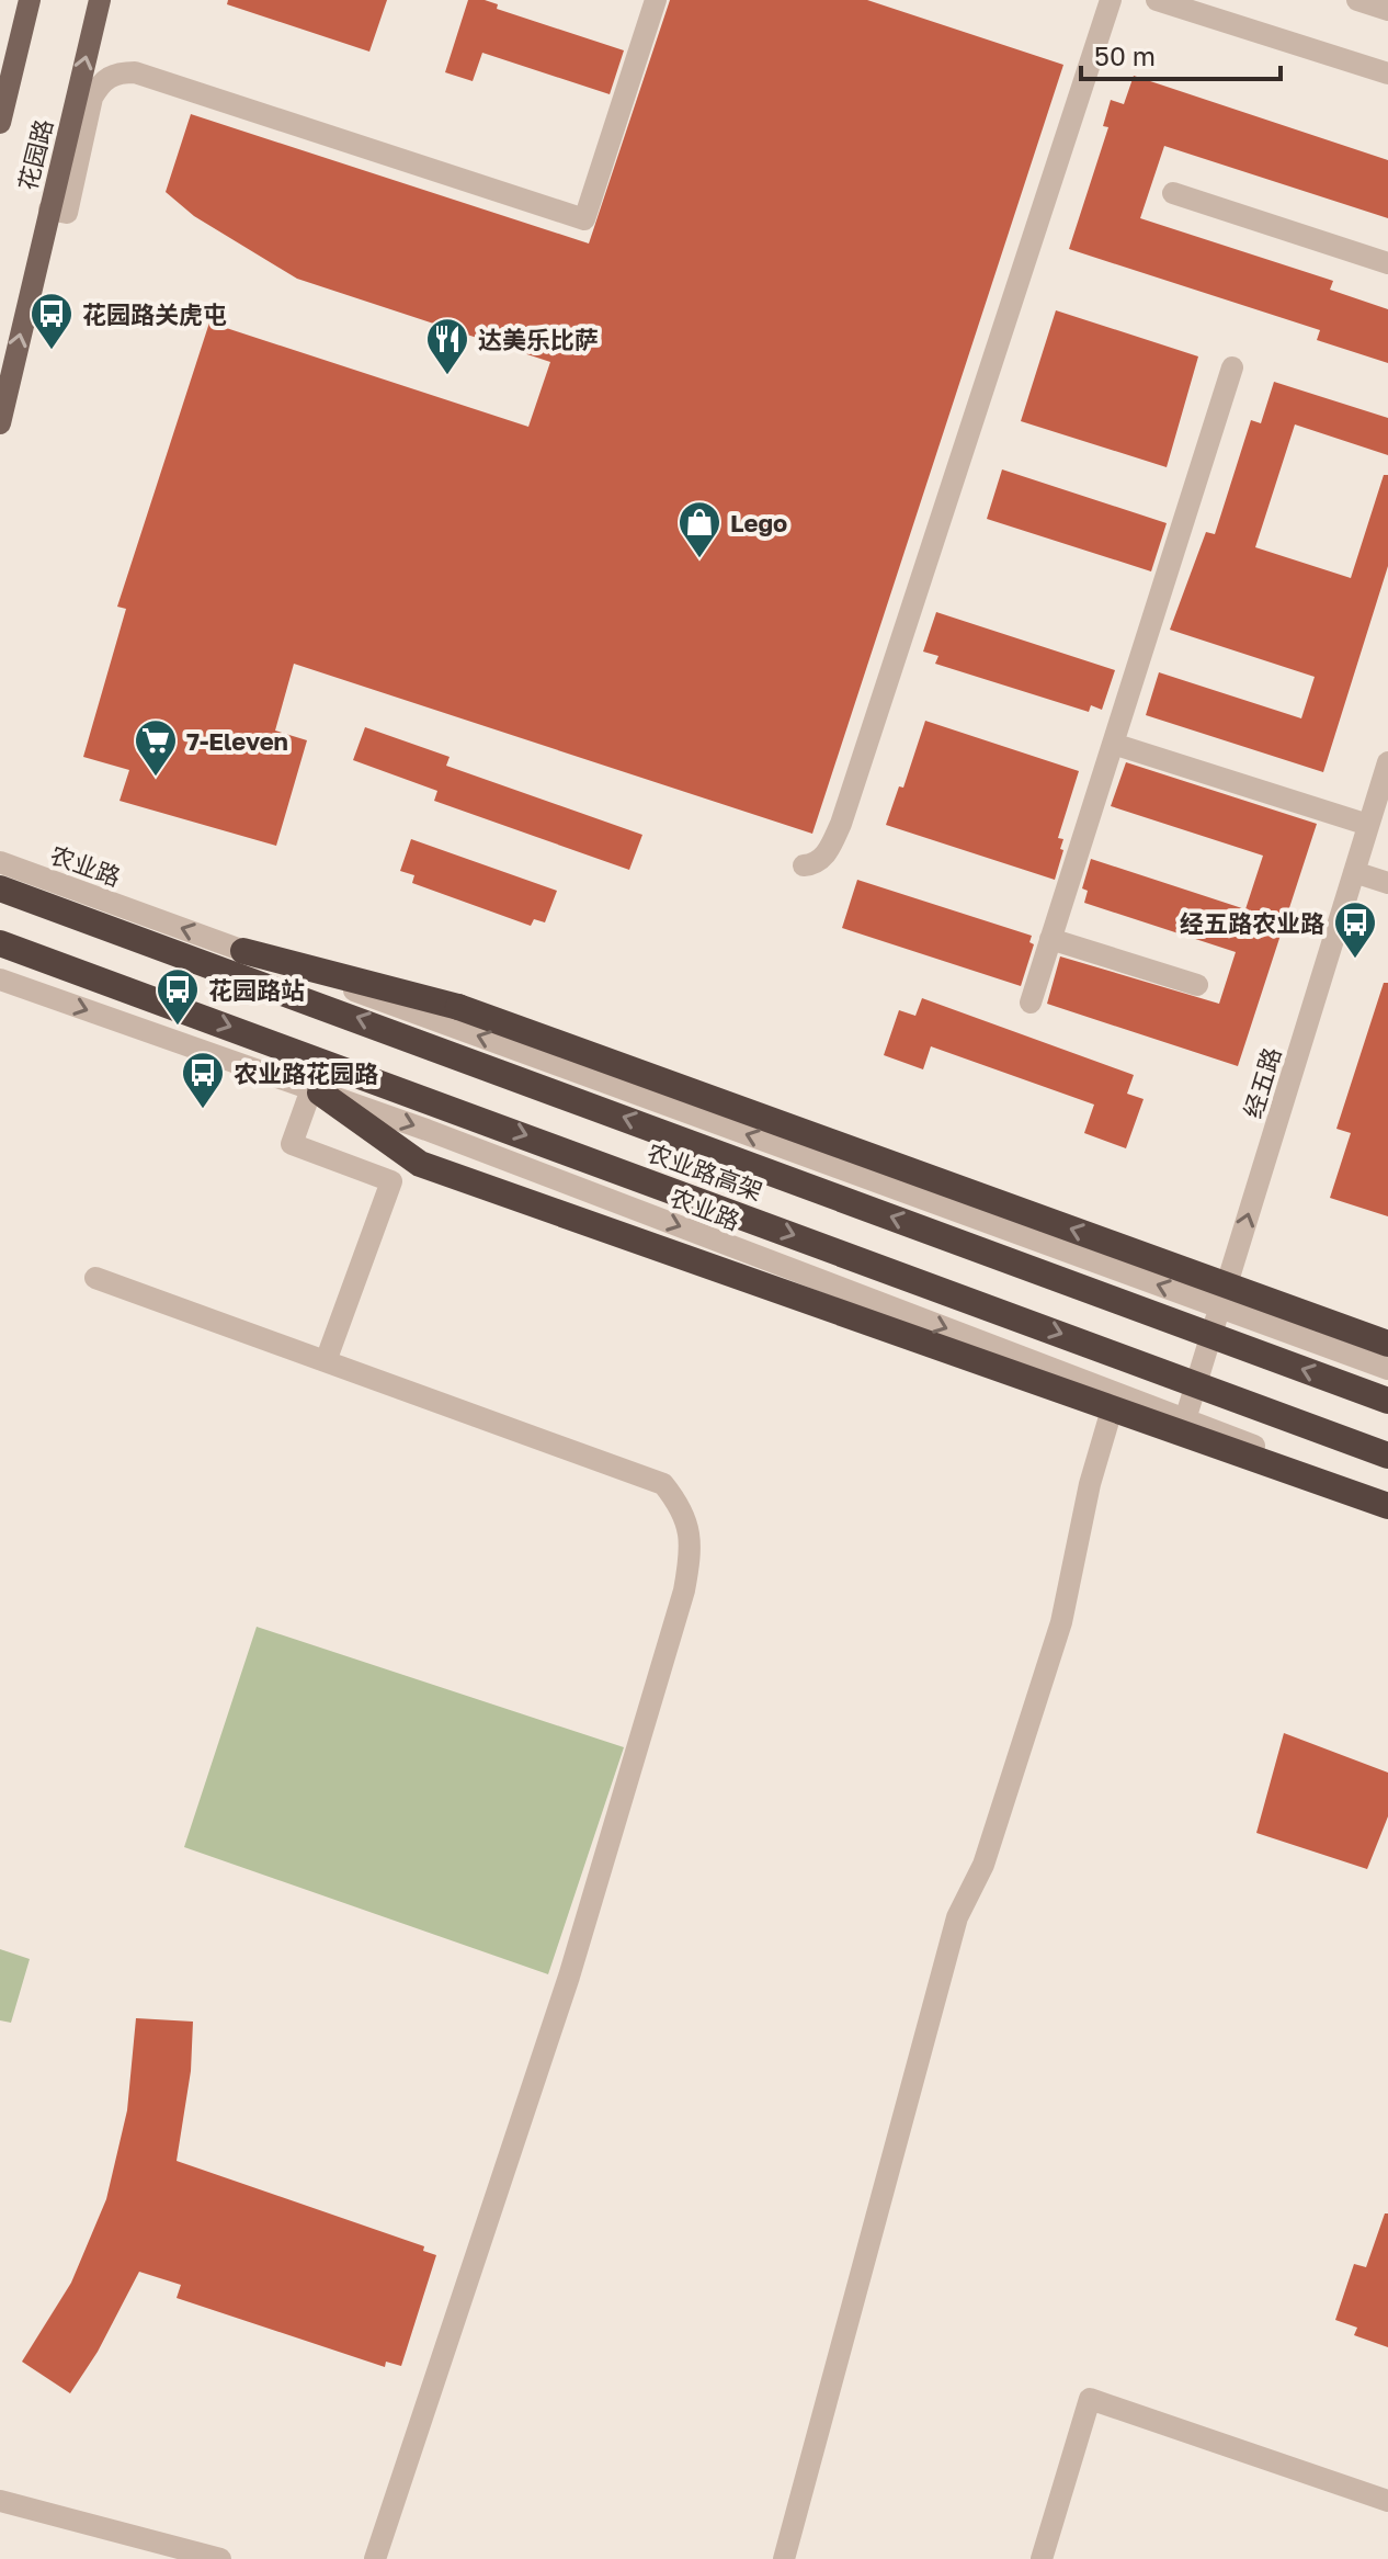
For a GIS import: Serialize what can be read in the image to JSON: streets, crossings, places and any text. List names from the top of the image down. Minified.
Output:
{"streets":{"highway":["农业路高架"],"main road":["花园路"],"street":["农业路","经五路"]},"crossings":[["农业路","经五路"]],"one_way":["花园路","经五路"],"places":{"bus stop":["花园路关虎屯","经五路农业路","花园路站","农业路花园路"],"restaurant":["达美乐比萨"],"shop":["Lego"],"supermarket":["7-Eleven"]},"scale_bar":"50 m"}
